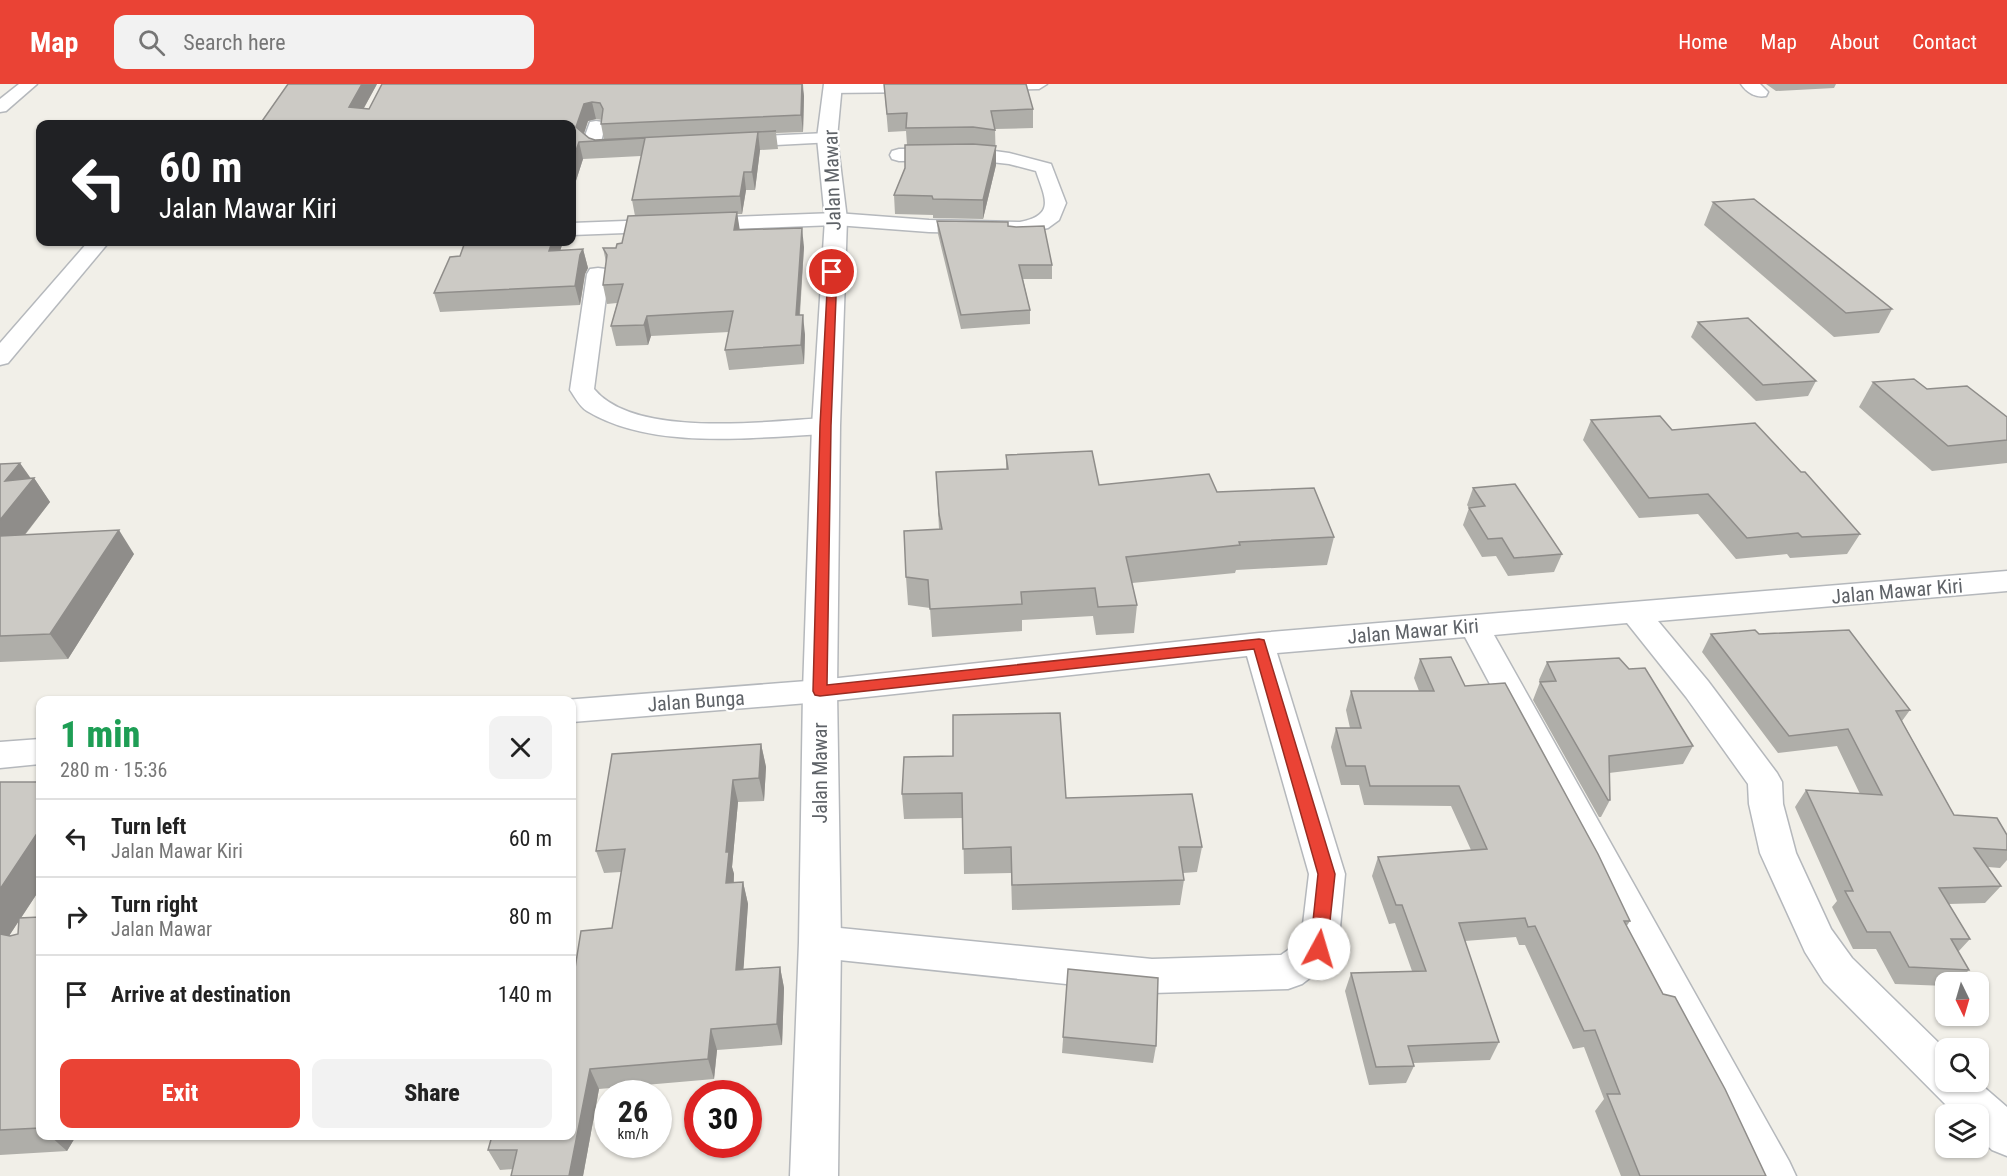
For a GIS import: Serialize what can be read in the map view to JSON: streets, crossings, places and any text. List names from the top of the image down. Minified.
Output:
{"streets":{"street":["Jalan Mawar","Jalan Mawar Kiri","Jalan Bunga"]},"crossings":[["Jalan Mawar","Jalan Mawar Kiri"],["Jalan Mawar","Jalan Bunga"],["Jalan Mawar Kiri","Jalan Bunga"]],"north":"bottom","page":{"header":"Map","search":"Search here","nav":["Home","Map","About","Contact"],"turn":["60 m","Jalan Mawar Kiri"],"heading":["1 min","280 m · 15:36"],"list":[{"name":"Turn left","note":"Jalan Mawar Kiri","value":"60 m"},{"name":"Turn right","note":"Jalan Mawar","value":"80 m"},{"name":"Arrive at destination","value":"140 m"}],"buttons":["Exit","Share"],"speed":"26 km/h","limit":"30"}}
